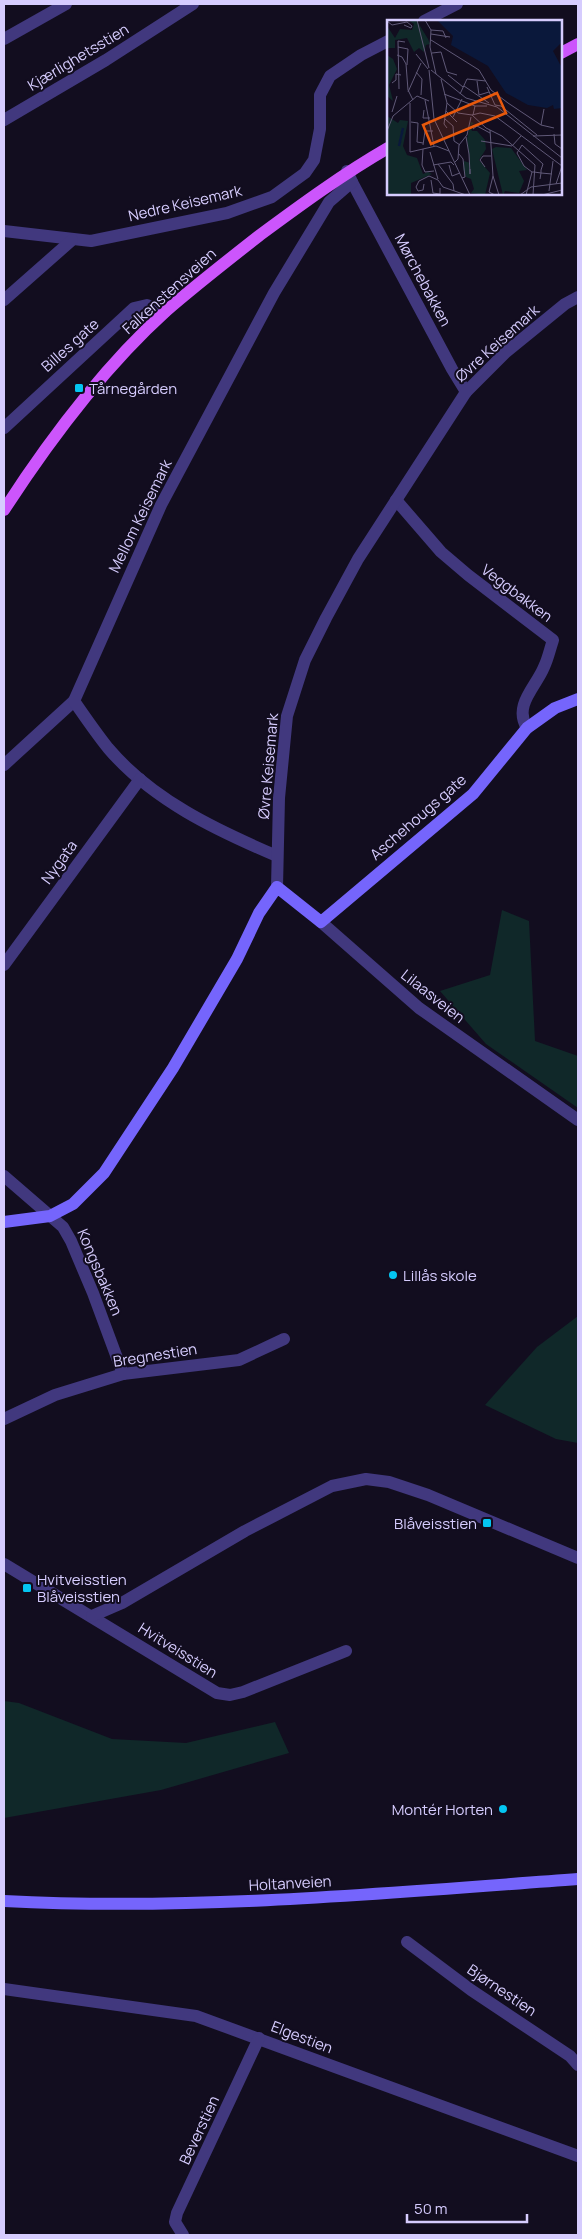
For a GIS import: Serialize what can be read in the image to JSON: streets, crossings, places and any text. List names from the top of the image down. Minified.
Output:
{"streets":{"main road":["Falkenstensveien","Mellom Keisemark","Aschehougs gate","Lilaasveien","Holtanveien"],"street":["Kjærlighetsstien","Nedre Keisemark","Mørchebakken","Øvre Keisemark","Billes gate","Veggbakken","Nygata","Kongsbakken","Bregnestien","Hvitveisstien","Bjørnestien","Elgestien","Beverstien"]},"crossings":[["Mørchebakken","Falkenstensveien"],["Mørchebakken","Øvre Keisemark"],["Mørchebakken","Mellom Keisemark"],["Falkenstensveien","Billes gate"],["Falkenstensveien","Mellom Keisemark"],["Øvre Keisemark","Veggbakken"],["Øvre Keisemark","Lilaasveien"],["Veggbakken","Aschehougs gate"],["Aschehougs gate","Lilaasveien"],["Kongsbakken","Bregnestien"],["Elgestien","Beverstien"]],"places":{"transit":["Tårnegården","Blåveisstien","Hvitveisstien Blåveisstien"],"other":["Lillås skole","Montér Horten"]},"scale_bar":"50 m"}
